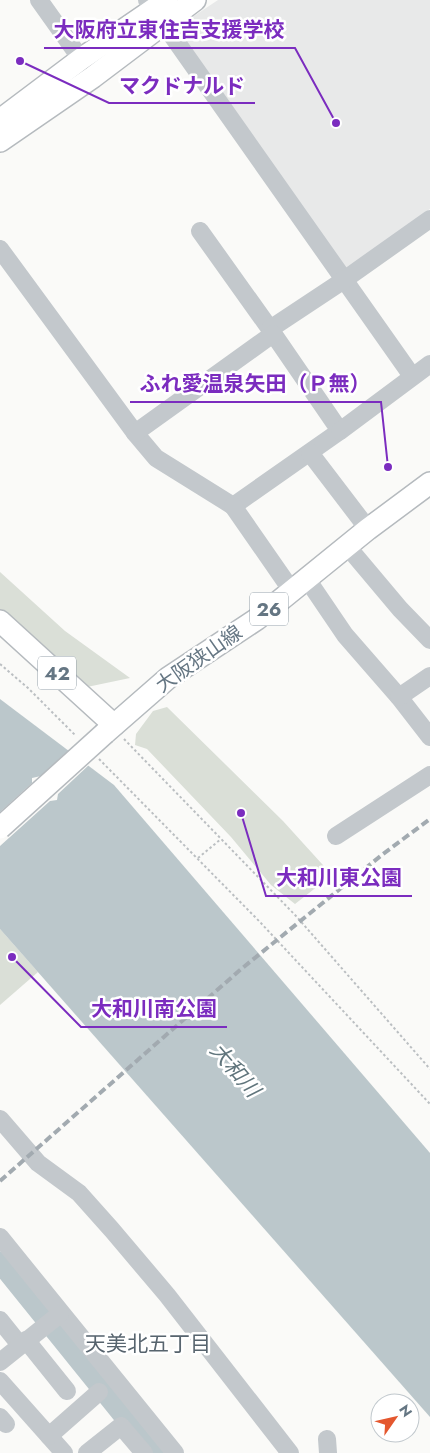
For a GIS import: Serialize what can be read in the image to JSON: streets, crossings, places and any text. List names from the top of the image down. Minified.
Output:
{"streets":{"main road":["26","大阪狭山線","42"]},"crossings":[["大阪狭山線","42"]],"districts":["天美北五丁目"],"water":["大和川"],"places":["マクドナルド","大阪府立東住吉支援学校","ふれ愛温泉矢田（Ｐ無）","大和川東公園","大和川南公園"],"north":"top right"}
